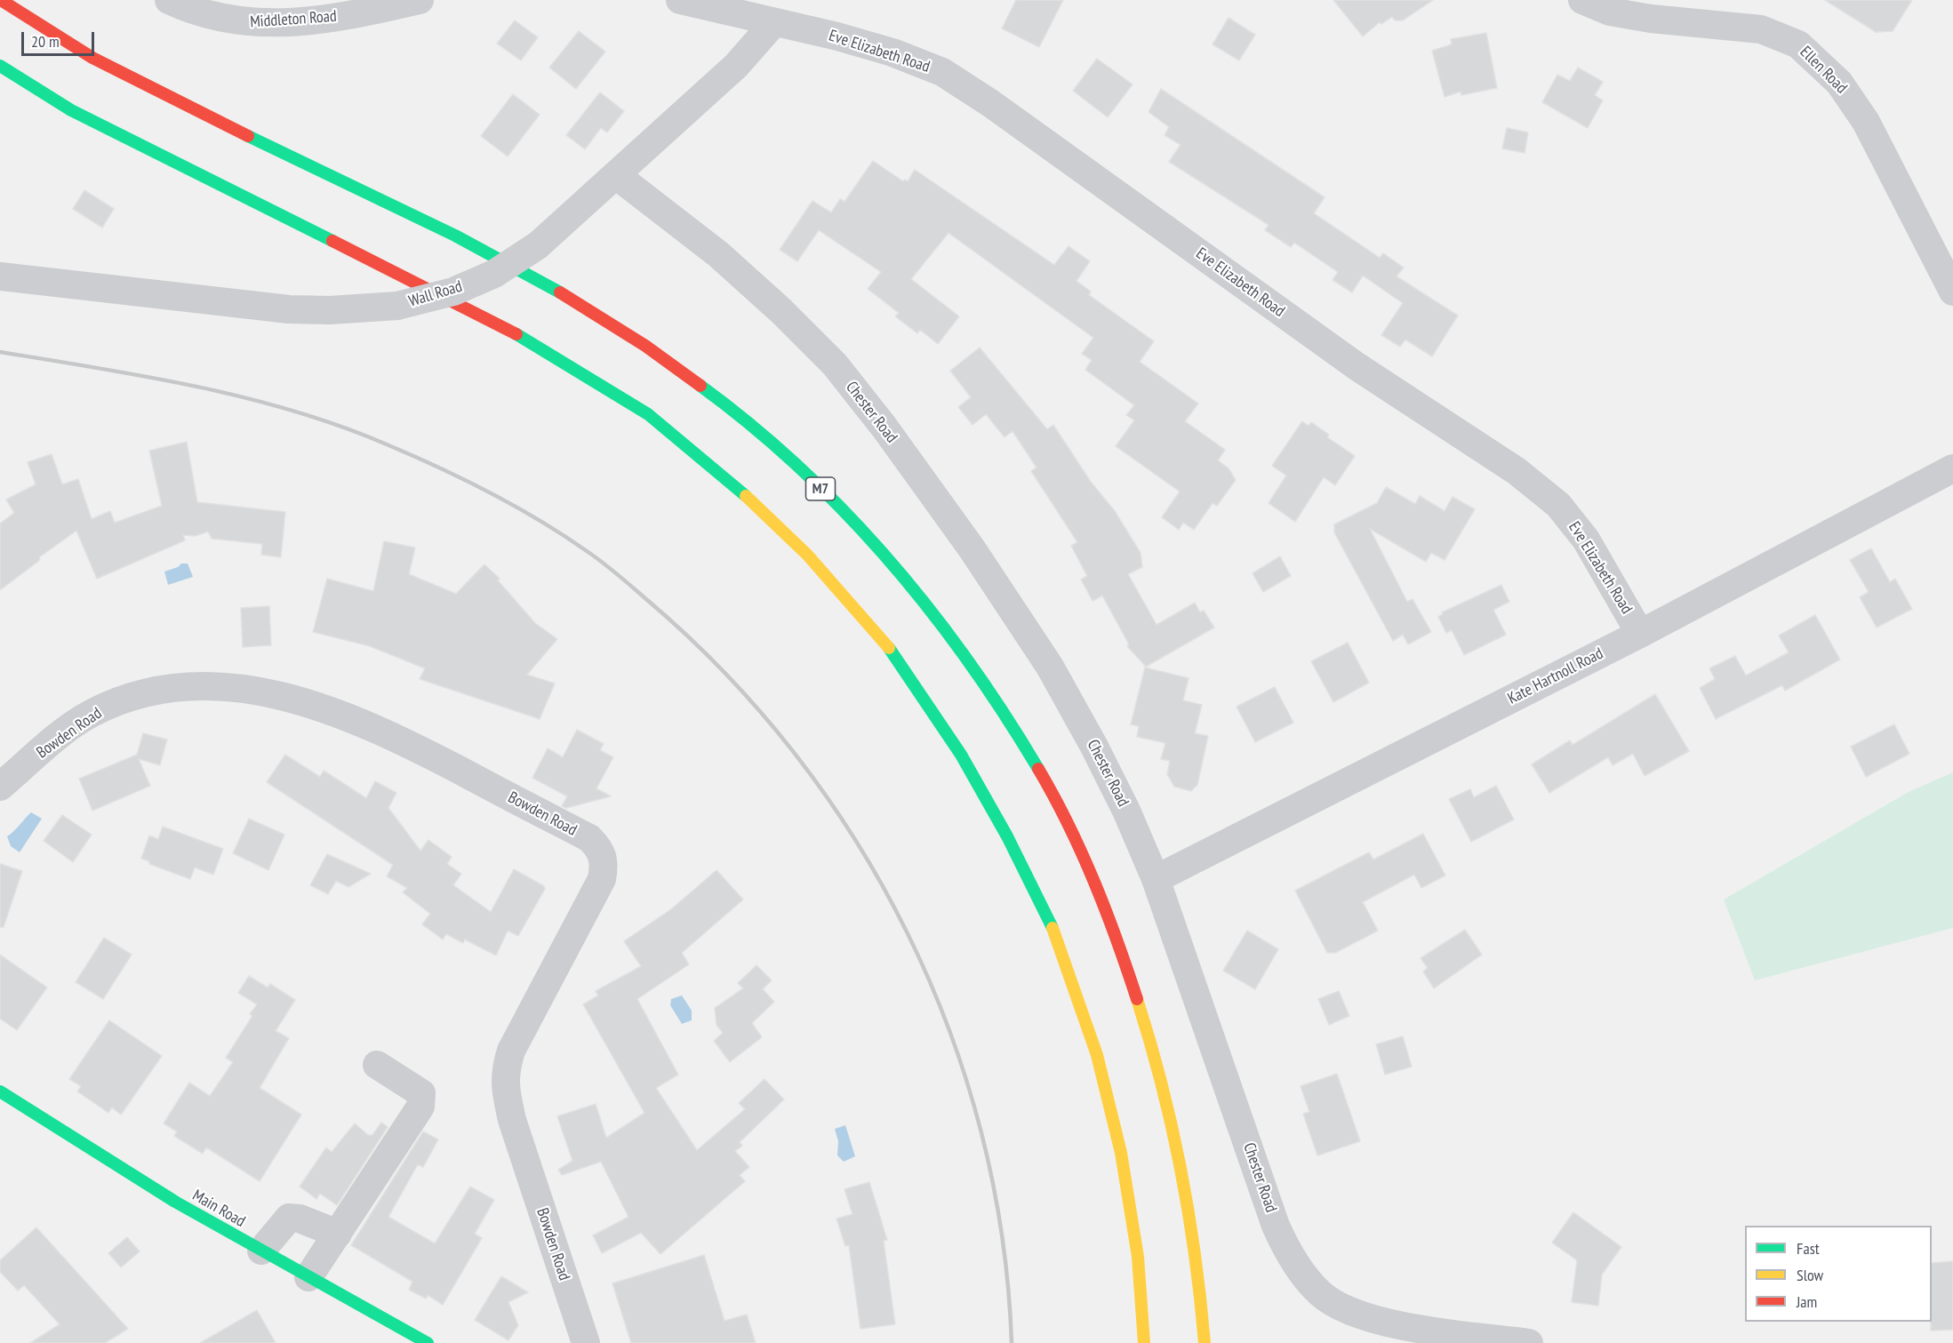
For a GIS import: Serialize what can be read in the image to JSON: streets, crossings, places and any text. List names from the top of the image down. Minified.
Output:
{"streets":{"main road":["M7","Main Road"],"street":["Middleton Road","Eve Elizabeth Road","Ellen Road","Wall Road","Chester Road","Kate Hartnoll Road","Bowden Road"]},"crossings":[["Eve Elizabeth Road","Wall Road"],["Eve Elizabeth Road","Kate Hartnoll Road"],["Wall Road","Chester Road"],["Chester Road","Kate Hartnoll Road"]],"legend":["Fast","Slow","Jam"],"scale_bar":"20 m"}
